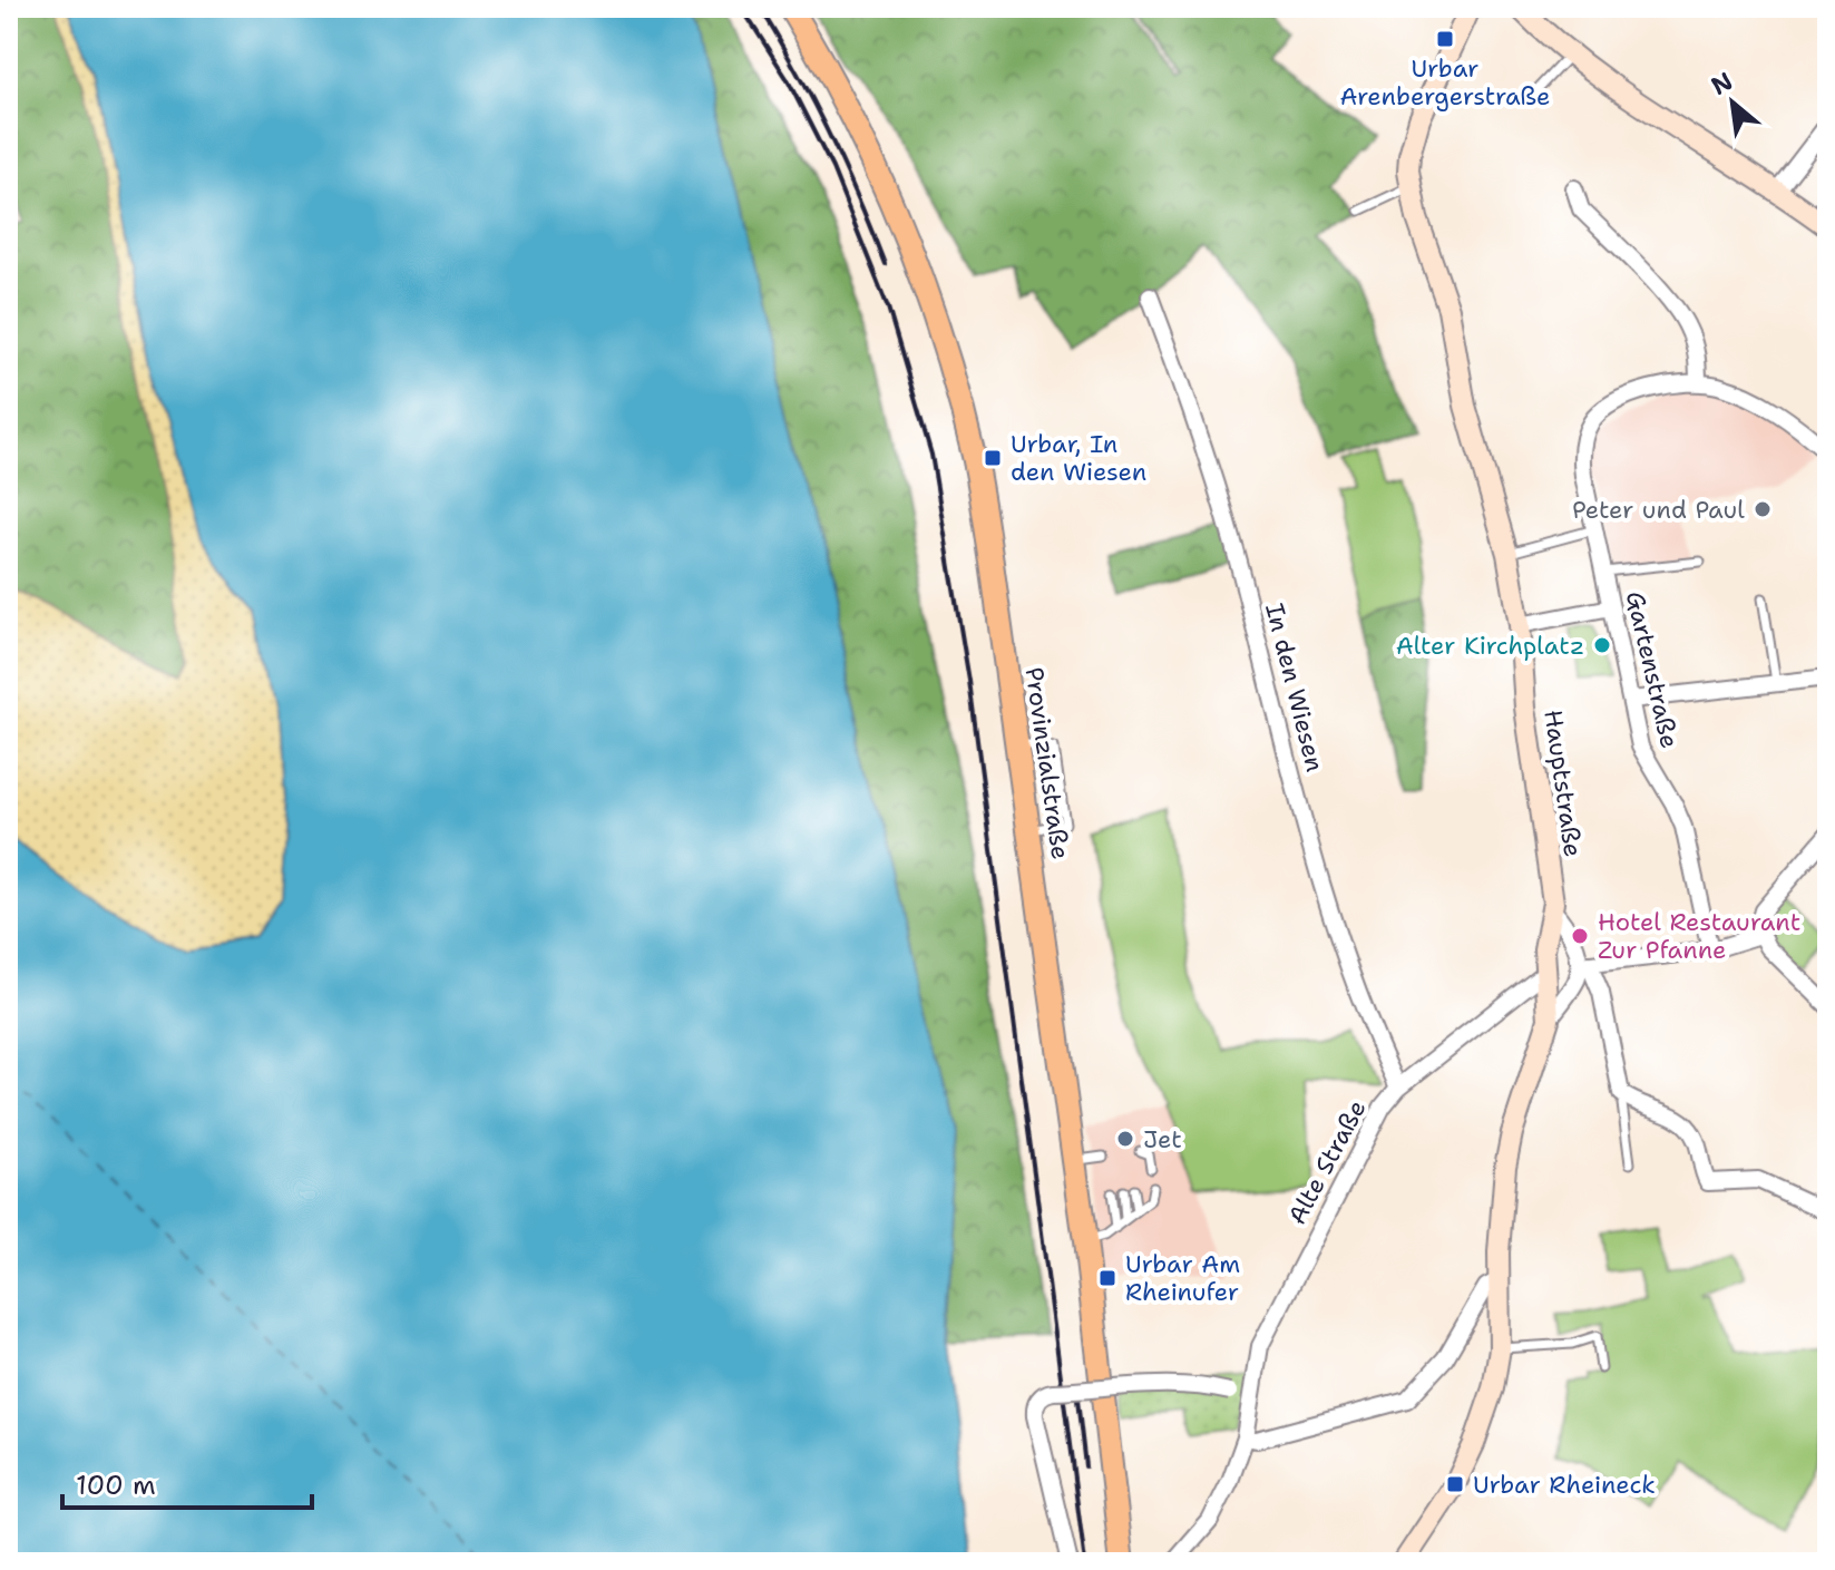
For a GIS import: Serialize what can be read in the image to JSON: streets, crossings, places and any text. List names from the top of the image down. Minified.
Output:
{"streets":{"main road":["Provinzialstraße"],"street":["Gartenstraße","In den Wiesen","Hauptstraße","Alte Straße"]},"crossings":[["In den Wiesen","Alte Straße"],["Hauptstraße","Alte Straße"]],"places":{"transit":["Urbar Arenbergerstraße","Urbar, In den Wiesen","Urbar Am Rheinufer","Urbar Rheineck"],"other":["Peter und Paul","Alter Kirchplatz","Hotel Restaurant Zur Pfanne","Jet"]},"scale_bar":"100 m","north":"top left"}
